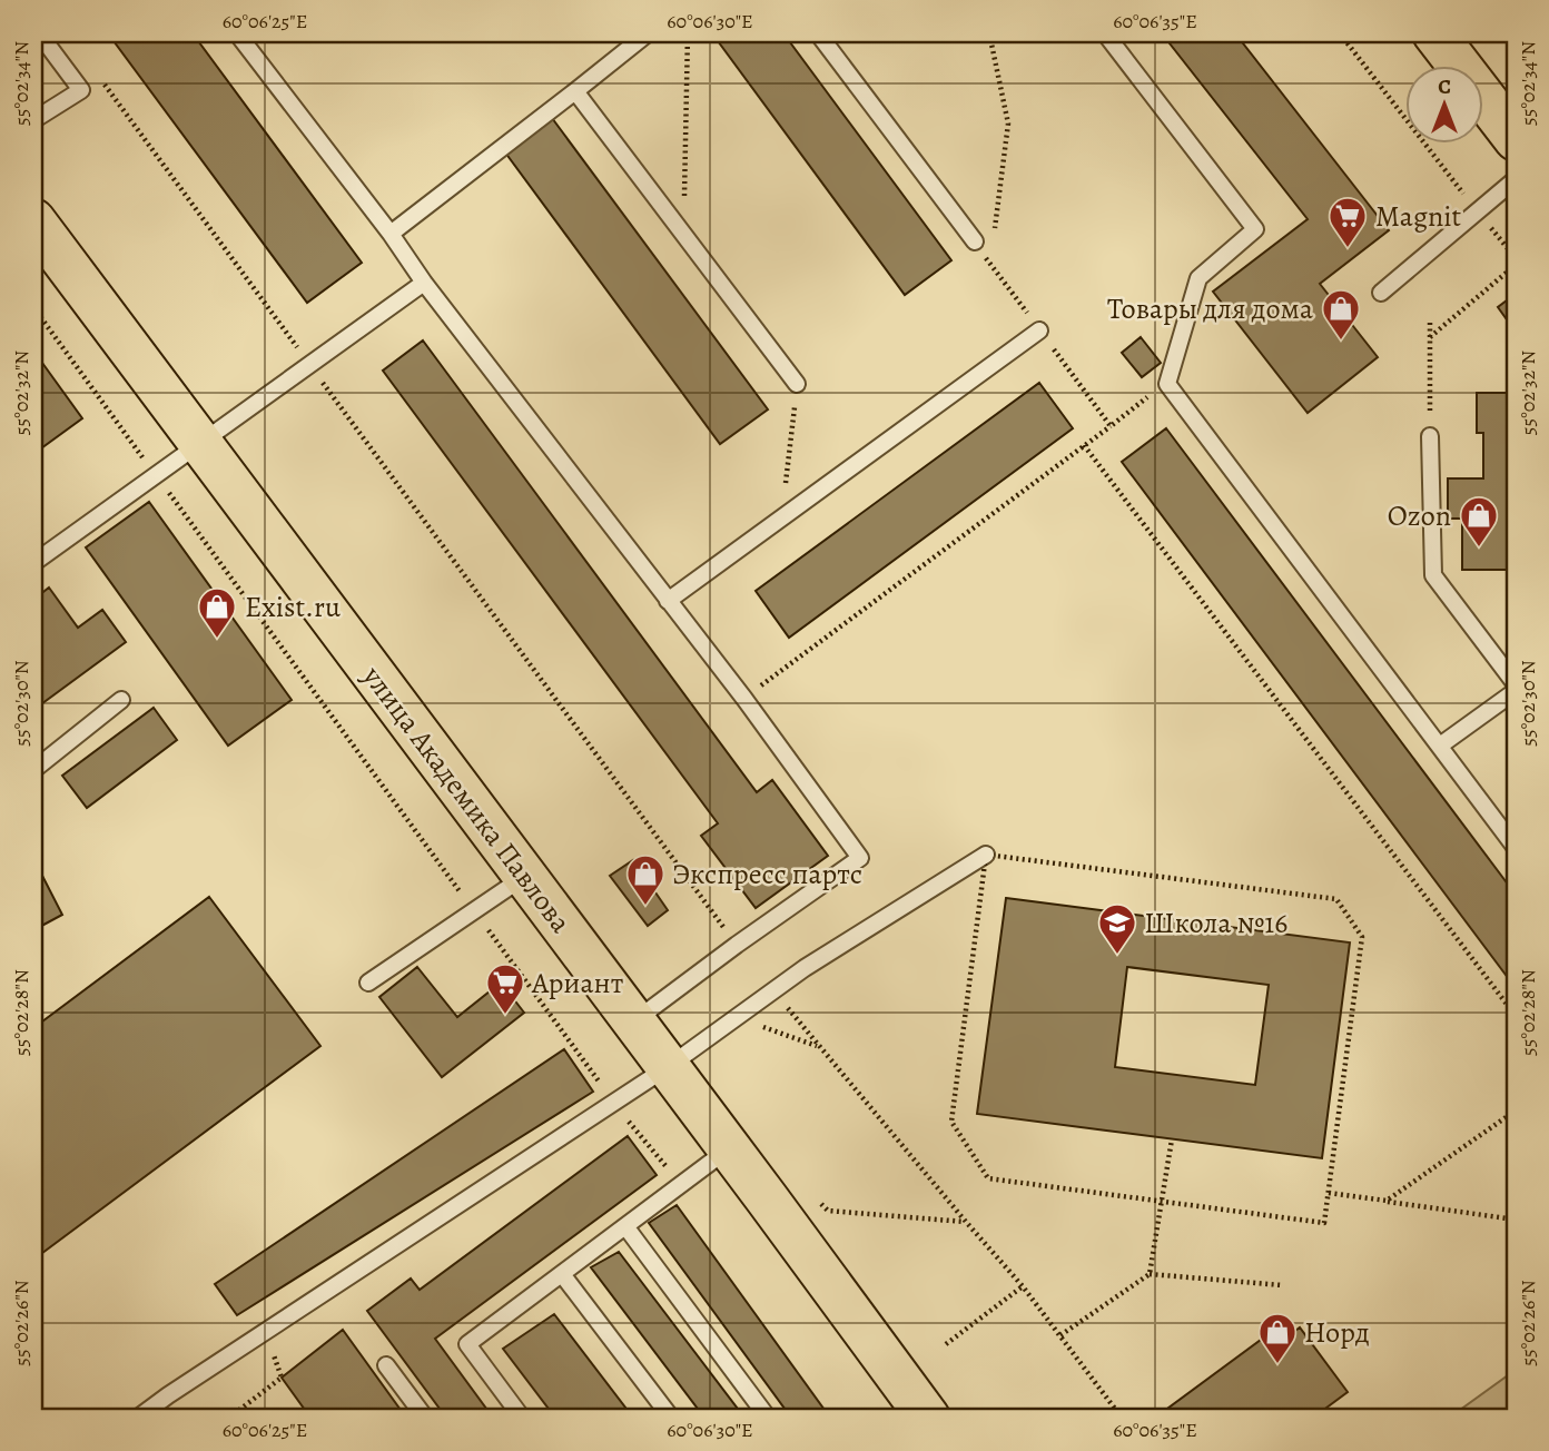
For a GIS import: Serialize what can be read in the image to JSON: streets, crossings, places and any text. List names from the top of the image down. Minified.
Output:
{"streets":{"main road":["улица Академика Павлова"]},"places":{"supermarket":["Magnit","Ариант"],"shop":["Товары для дома","Ozon","Exist.ru","Экспресс партс","Норд"],"school or university":["Школа №16"]},"north":"top","coordinates":["60°06'25\"E","60°06'30\"E","60°06'35\"E","55°02'34\"N","55°02'32\"N","55°02'30\"N","55°02'28\"N","55°02'26\"N"]}
